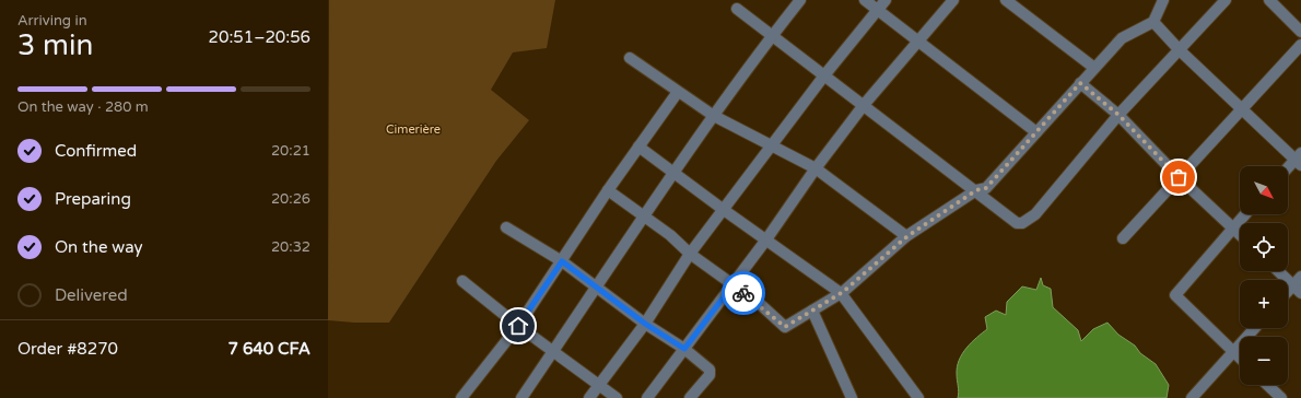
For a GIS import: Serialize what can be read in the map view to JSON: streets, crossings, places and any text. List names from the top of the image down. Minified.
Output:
{"parks":["Cimerière"],"north":"bottom right","page":{"heading":["3 min","Arriving in","20:51–20:56"],"panel":["Order #8270","7 640 CFA"],"bar":"On the way · 280 m","list":[["Confirmed","20:21"],["Preparing","20:26"],["On the way","20:32"],"Delivered"],"map_buttons":["+","−"]}}
